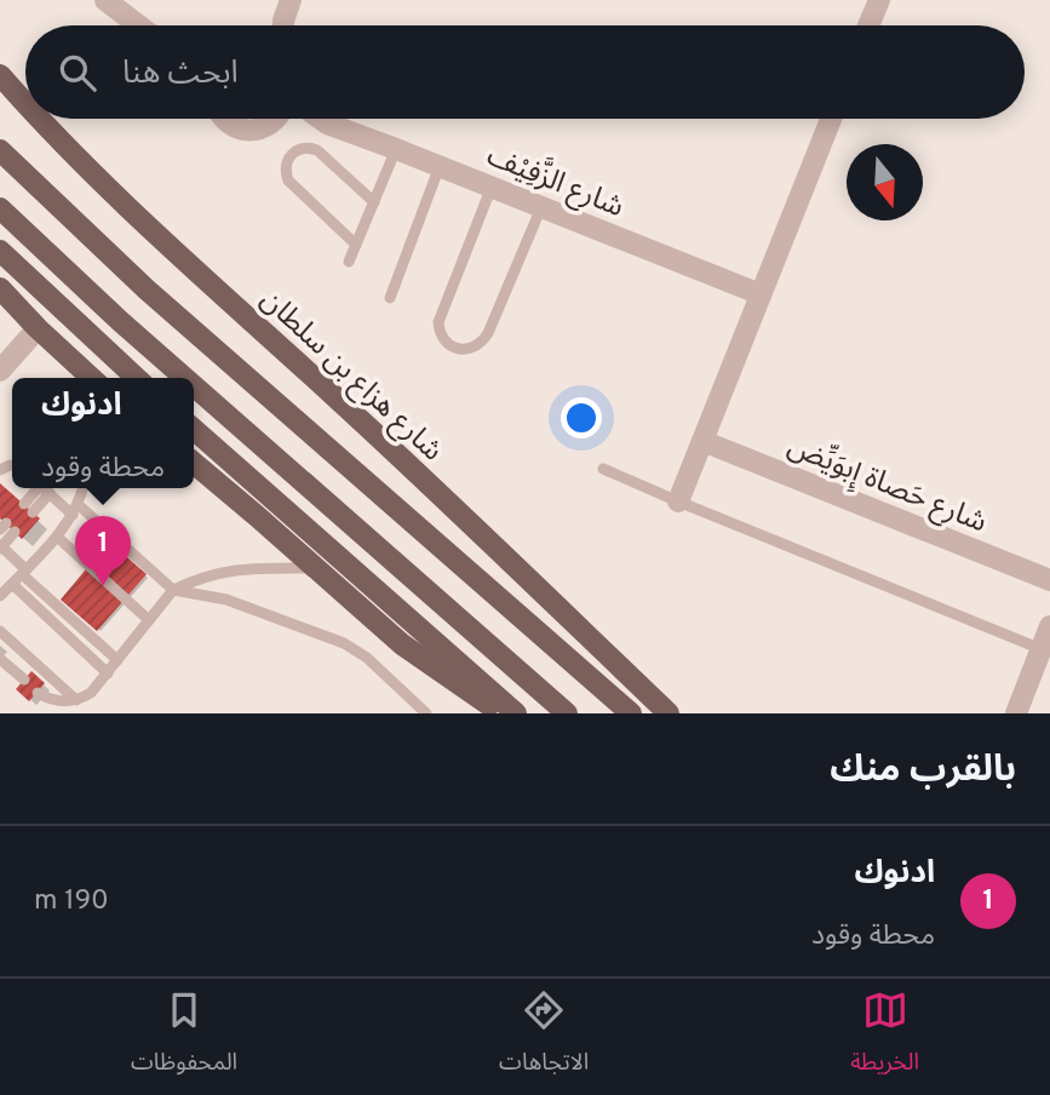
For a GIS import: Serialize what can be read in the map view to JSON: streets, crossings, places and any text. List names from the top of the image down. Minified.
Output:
{"streets":{"main road":["شارع هزاع بن سلطان"],"street":["شارع الزَّفِيْف","شارع حَصاة إِبوَيِّض"]},"north":"bottom","page":{"search":"ابحث هنا","popup":["ادنوك","محطة وقود"],"pins":"1","heading":"بالقرب منك","list":[{"mark":"1","name":"ادنوك","note":"محطة وقود","value":"190 m"}],"nav":["الخريطة","الاتجاهات","المحفوظات"]}}
